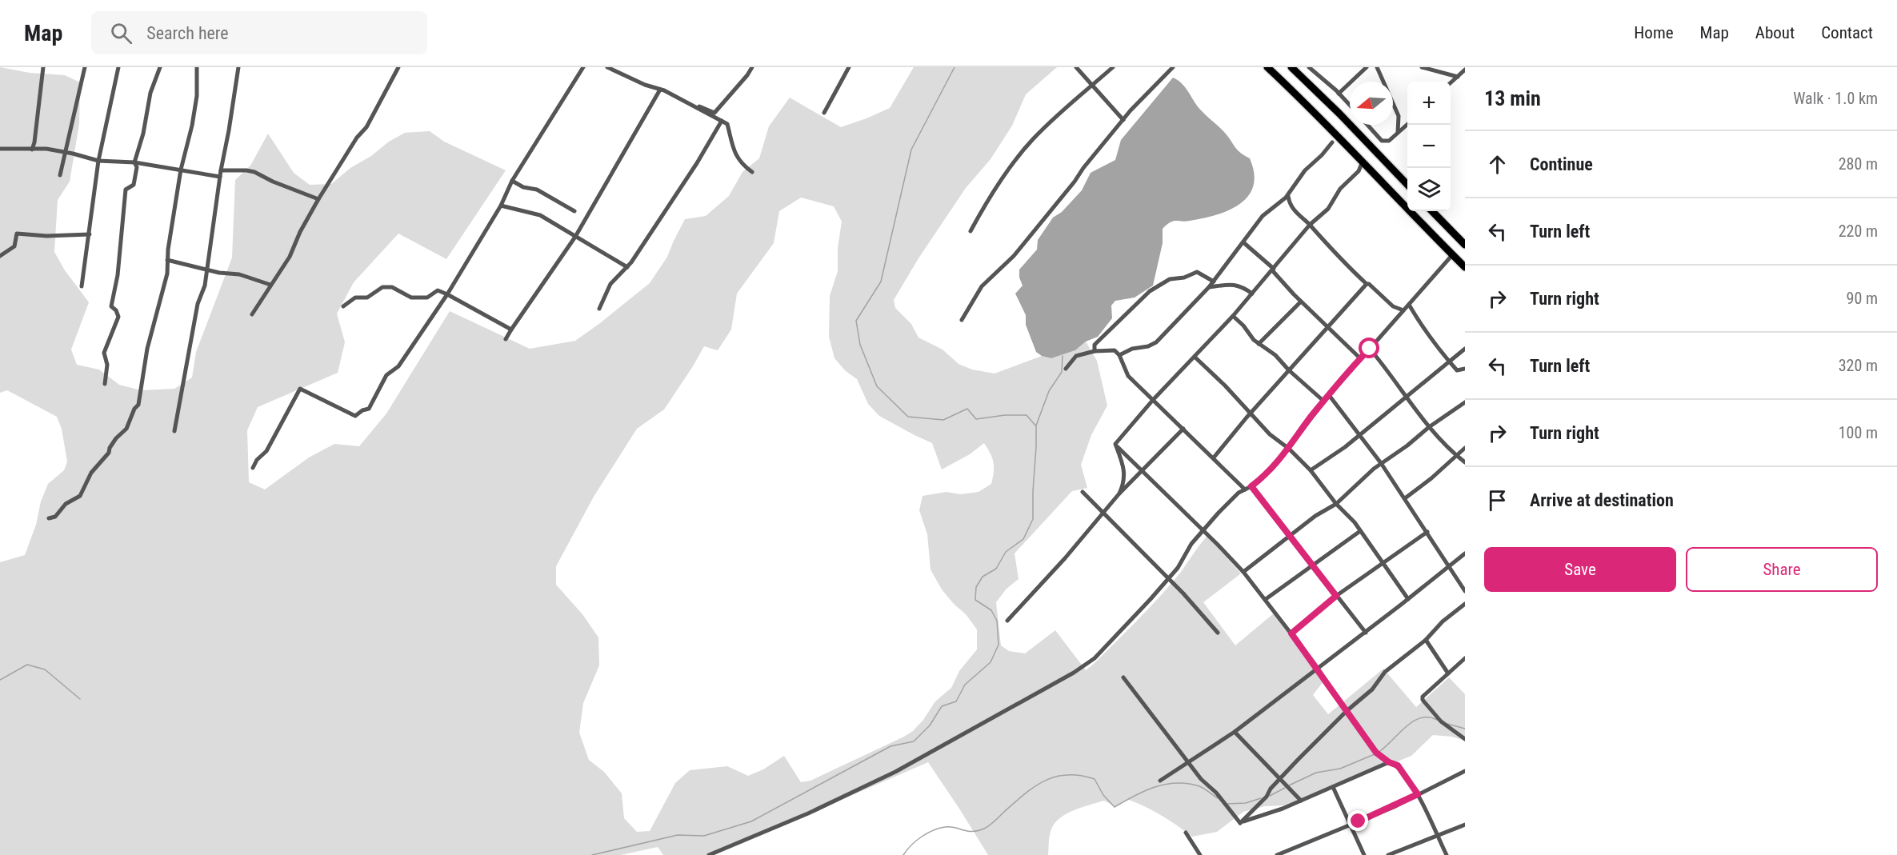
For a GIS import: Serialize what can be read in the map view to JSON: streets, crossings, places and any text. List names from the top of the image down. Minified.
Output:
{"north":"left","page":{"header":"Map","search":"Search here","nav":["Home","Map","About","Contact"],"heading":["13 min","Walk · 1.0 km"],"map_buttons":["+","−"],"list":[["Continue","280 m"],["Turn left","220 m"],["Turn right","90 m"],["Turn left","320 m"],["Turn right","100 m"],"Arrive at destination"],"buttons":["Save","Share"]}}
